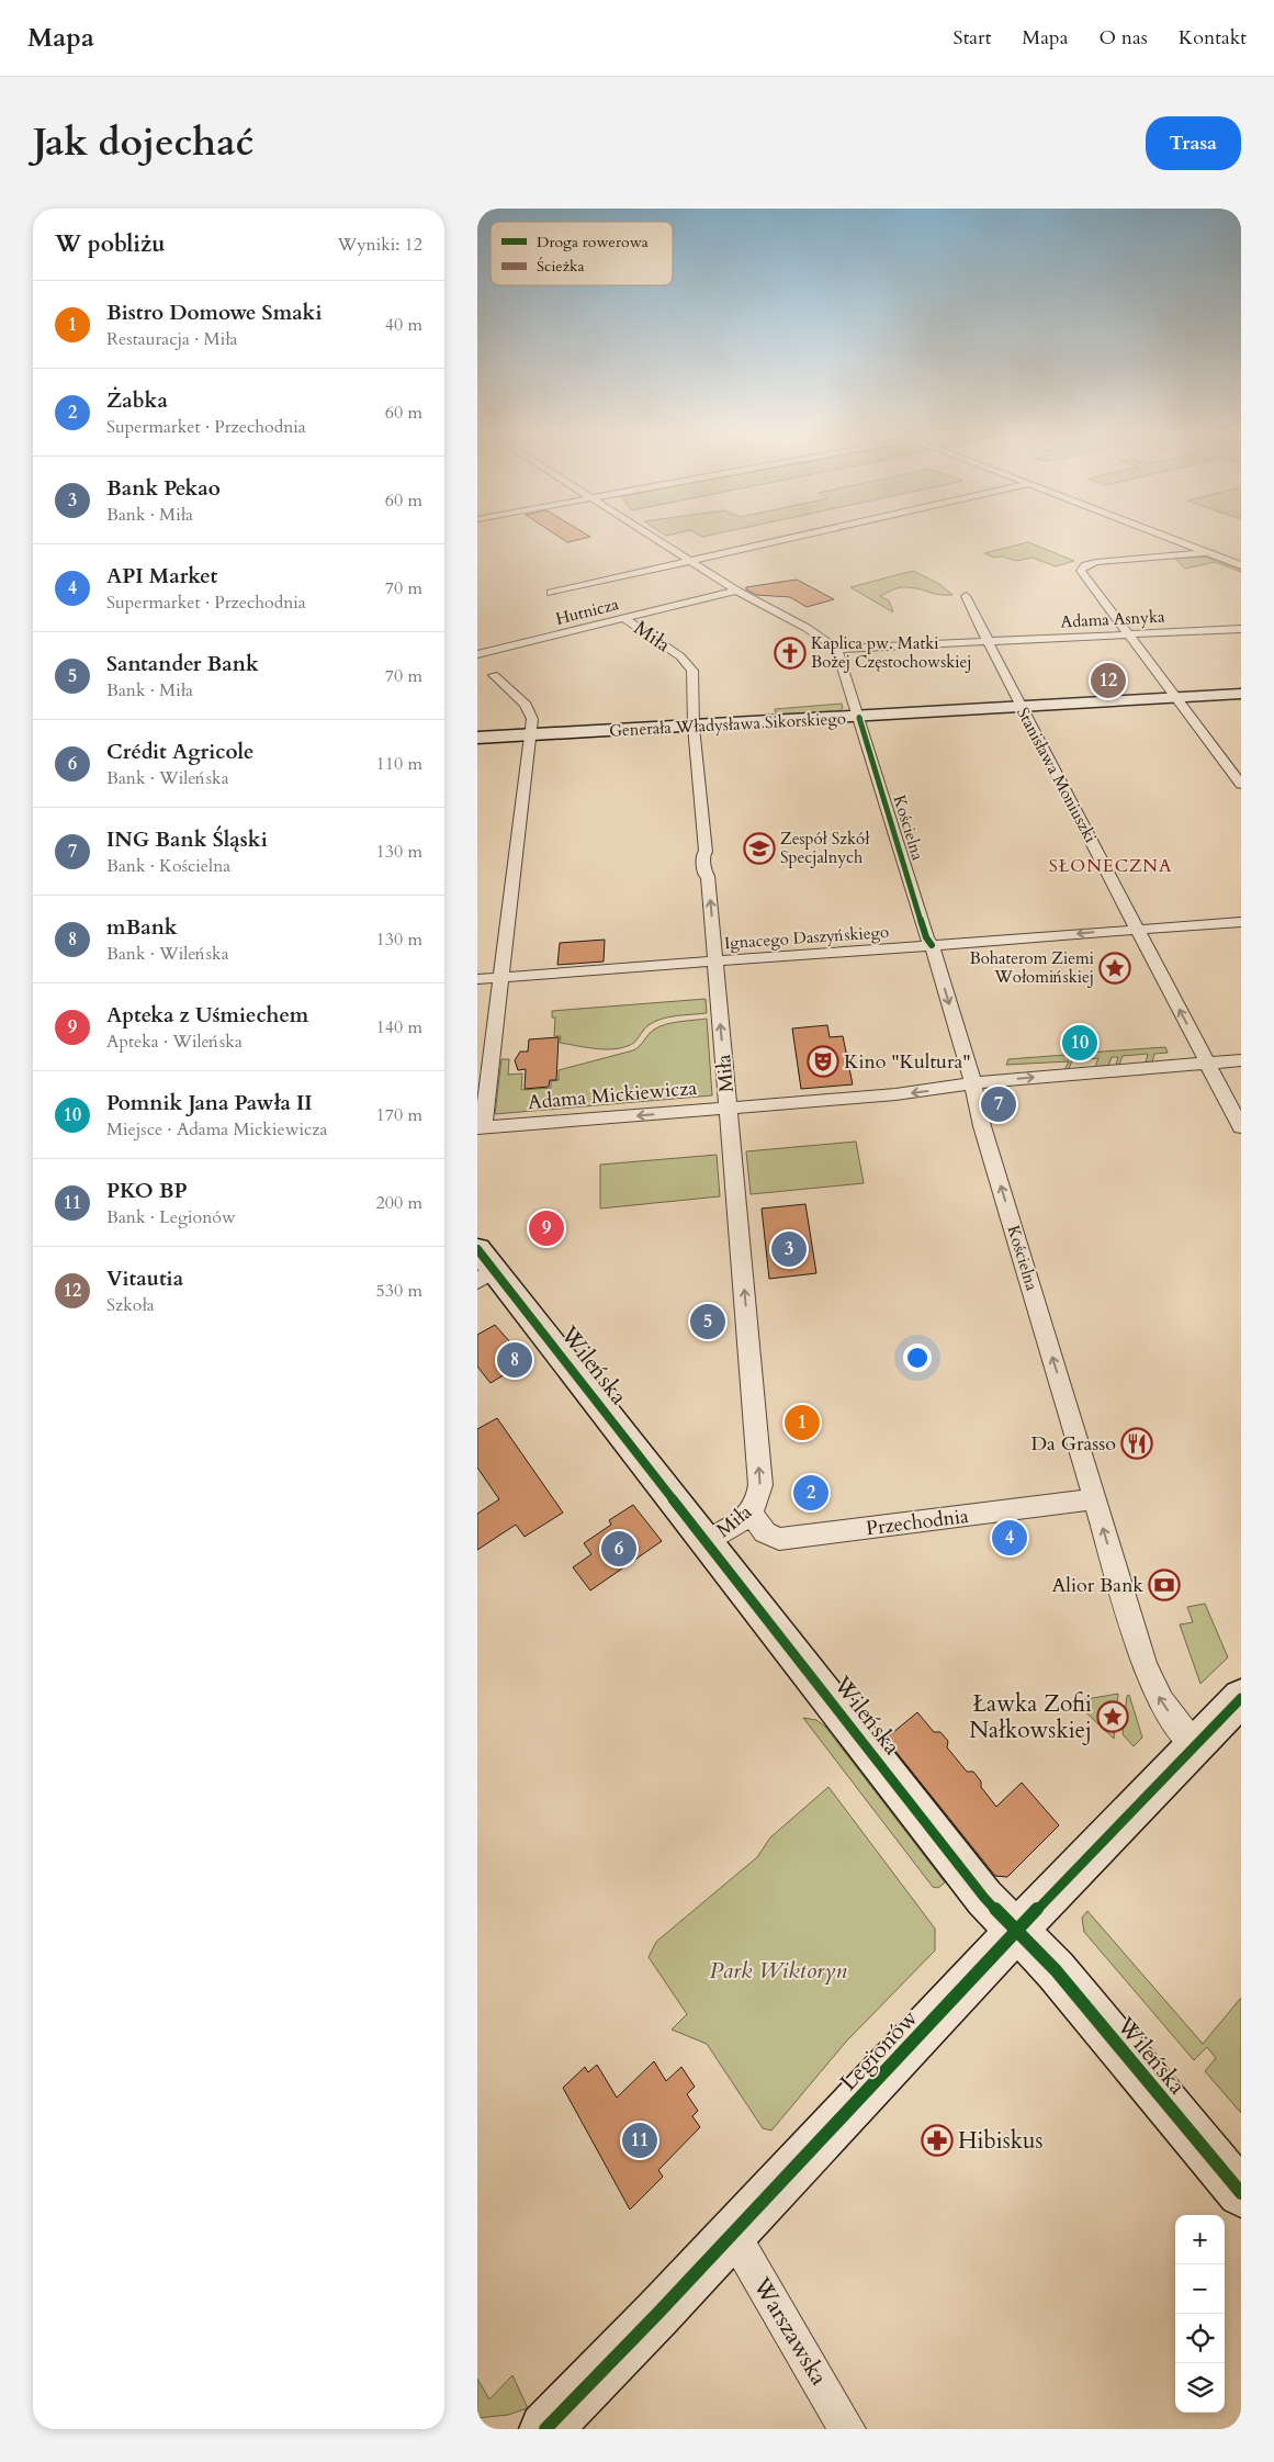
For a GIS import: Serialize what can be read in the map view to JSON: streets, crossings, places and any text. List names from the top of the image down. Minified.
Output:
{"streets":{"street":["Hutnicza","Adama Asnyka","Miła","Generała Władysława Sikorskiego","Stanisława Moniuszki","Kościelna","Ignacego Daszyńskiego","Adama Mickiewicza","Wileńska","Przechodnia","Legionów","Warszawska"]},"crossings":[["Hutnicza","Miła"],["Adama Asnyka","Stanisława Moniuszki"],["Adama Asnyka","Kościelna"],["Miła","Generała Władysława Sikorskiego"],["Miła","Ignacego Daszyńskiego"],["Miła","Adama Mickiewicza"],["Miła","Wileńska"],["Miła","Przechodnia"],["Generała Władysława Sikorskiego","Stanisława Moniuszki"],["Generała Władysława Sikorskiego","Kościelna"],["Stanisława Moniuszki","Ignacego Daszyńskiego"],["Stanisława Moniuszki","Adama Mickiewicza"],["Kościelna","Ignacego Daszyńskiego"],["Kościelna","Adama Mickiewicza"],["Kościelna","Przechodnia"],["Kościelna","Legionów"],["Wileńska","Legionów"],["Legionów","Warszawska"]],"one_way":["Miła"],"districts":["SŁONECZNA"],"parks":["Park Wiktoryn"],"places":{"church":["Kaplica pw. Matki Bożej Częstochowskiej"],"school or university":["Zespół Szkół Specjalnych"],"place":["Bohaterom Ziemi Wołomińskiej","Ławka Zofii Nałkowskiej"],"theatre":["Kino \"Kultura\""],"restaurant":["Da Grasso"],"bank":["Alior Bank"],"pharmacy":["Hibiskus"]},"legend":["Droga rowerowa","Ścieżka"],"page":{"header":"Mapa","nav":["Start","Mapa","O nas","Kontakt"],"title":"Jak dojechać","buttons":"Trasa","heading":["W pobliżu","Wyniki: 12"],"list":[{"mark":"1","name":"Bistro Domowe Smaki","note":"Restauracja · Miła","value":"40 m"},{"mark":"2","name":"Żabka","note":"Supermarket · Przechodnia","value":"60 m"},{"mark":"3","name":"Bank Pekao","note":"Bank · Miła","value":"60 m"},{"mark":"4","name":"API Market","note":"Supermarket · Przechodnia","value":"70 m"},{"mark":"5","name":"Santander Bank","note":"Bank · Miła","value":"70 m"},{"mark":"6","name":"Crédit Agricole","note":"Bank · Wileńska","value":"110 m"},{"mark":"7","name":"ING Bank Śląski","note":"Bank · Kościelna","value":"130 m"},{"mark":"8","name":"mBank","note":"Bank · Wileńska","value":"130 m"},{"mark":"9","name":"Apteka z Uśmiechem","note":"Apteka · Wileńska","value":"140 m"},{"mark":"10","name":"Pomnik Jana Pawła II","note":"Miejsce · Adama Mickiewicza","value":"170 m"},{"mark":"11","name":"PKO BP","note":"Bank · Legionów","value":"200 m"},{"mark":"12","name":"Vitautia","note":"Szkoła","value":"530 m"}],"pins":["12","10","7","9","3","5","8","1","2","4","6","11"],"map_buttons":["+","−"]}}
